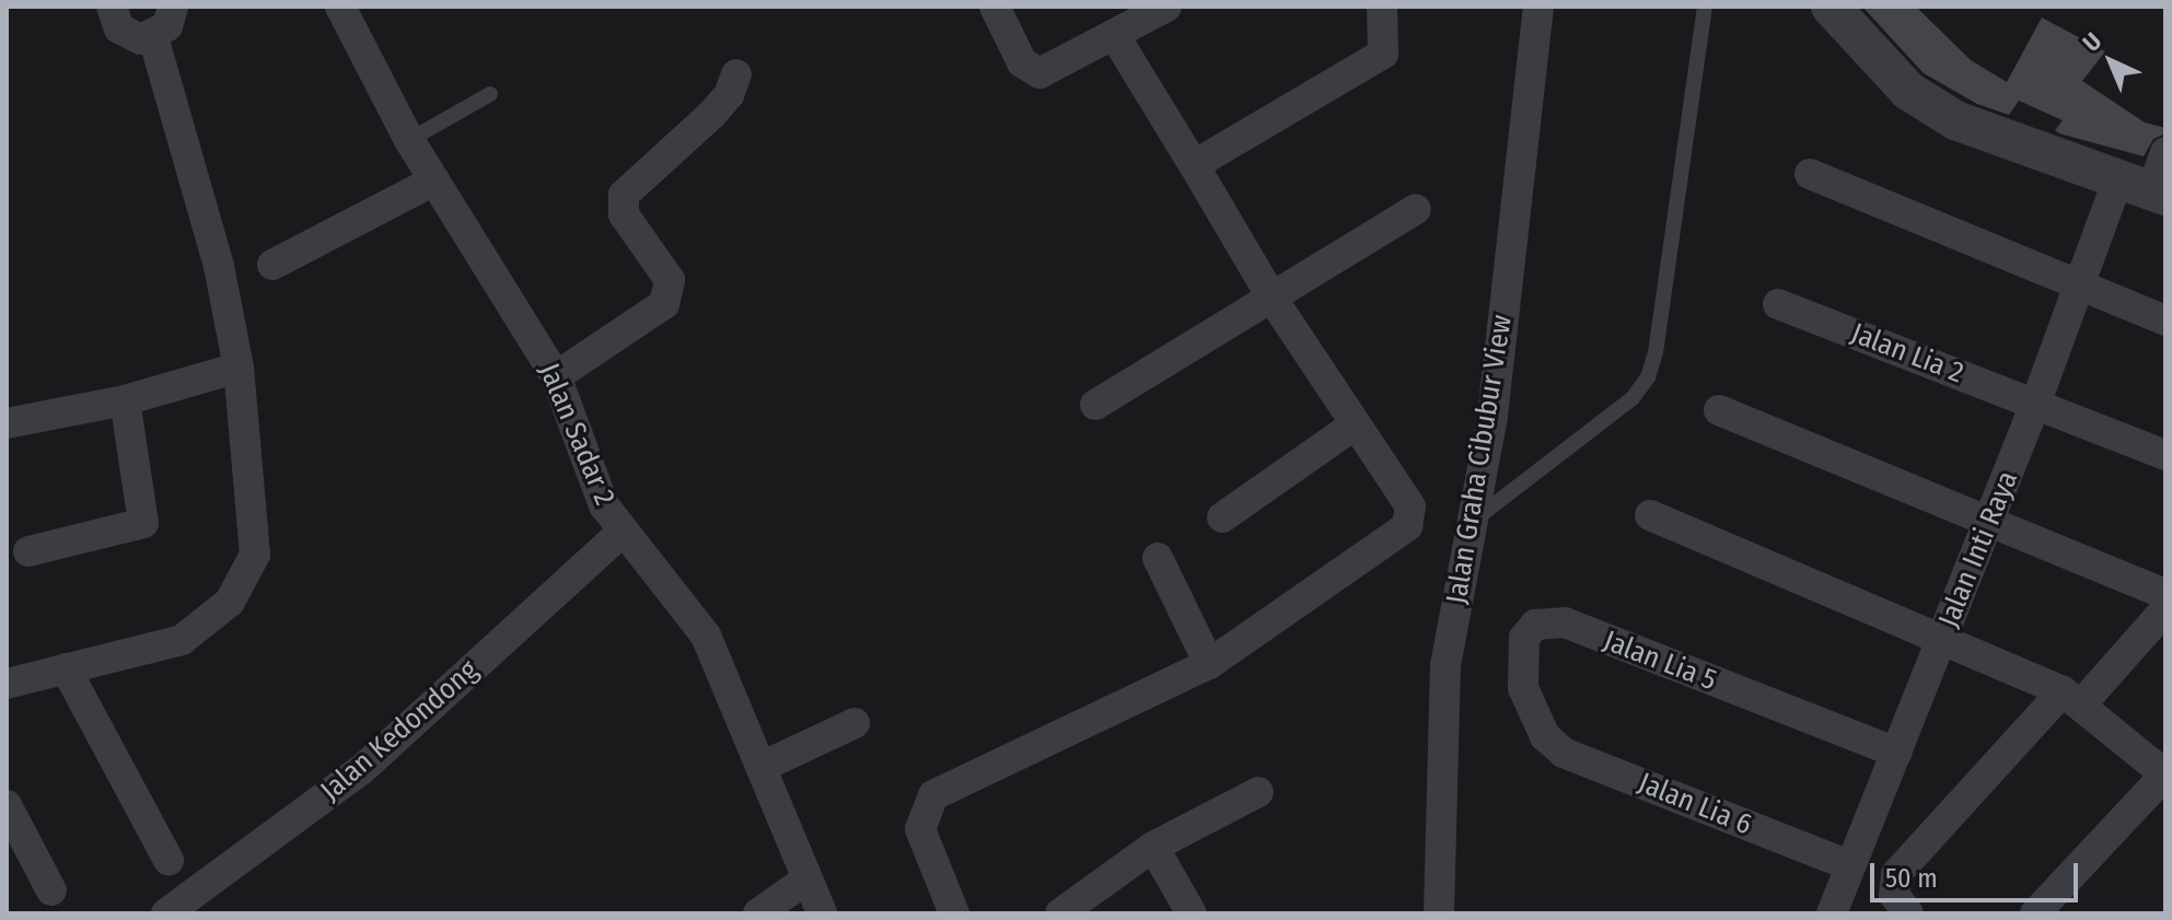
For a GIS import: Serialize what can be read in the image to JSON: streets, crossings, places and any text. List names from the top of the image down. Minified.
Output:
{"streets":{"street":["Jalan Lia 2","Jalan Sadar 2","Jalan Graha Cibubur View","Jalan Inti Raya","Jalan Lia 5","Jalan Kedondong","Jalan Lia 6"]},"crossings":[["Jalan Lia 2","Jalan Inti Raya"],["Jalan Sadar 2","Jalan Kedondong"],["Jalan Inti Raya","Jalan Lia 5"],["Jalan Inti Raya","Jalan Lia 6"],["Jalan Lia 5","Jalan Lia 6"]],"scale_bar":"50 m","north":"top left"}
